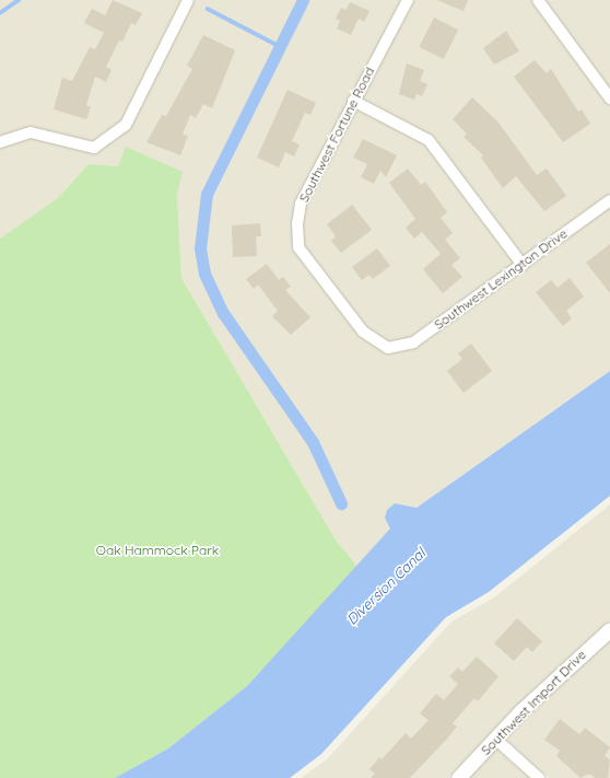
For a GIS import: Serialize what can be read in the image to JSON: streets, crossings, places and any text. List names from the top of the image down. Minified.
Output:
{"streets":{"street":["Southwest Fortune Road","Southwest Lexington Drive","Southwest Import Drive"]},"crossings":[["Southwest Fortune Road","Southwest Lexington Drive"]],"water":["Diversion Canal"],"parks":["Oak Hammock Park"]}
